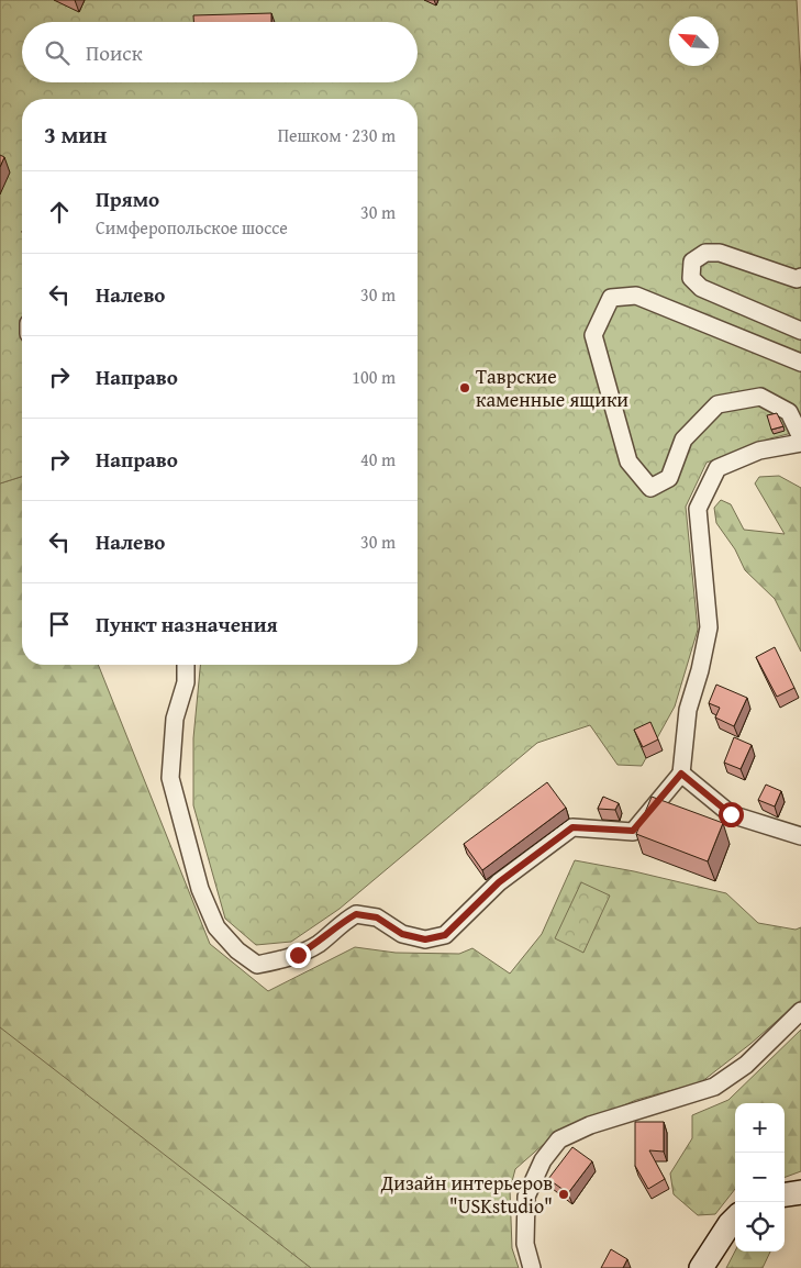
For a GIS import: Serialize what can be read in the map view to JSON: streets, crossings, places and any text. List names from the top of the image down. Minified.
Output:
{"places":["Таврские каменные ящики","Дизайн интерьеров \"USKstudio\""],"north":"top left","page":{"search":"Поиск","heading":["3 мин","Пешком · 230 m"],"list":[["Прямо","Симферопольское шоссе","30 m"],["Налево","30 m"],["Направо","100 m"],["Направо","40 m"],["Налево","30 m"],"Пункт назначения"],"map_buttons":["+","−"]}}
